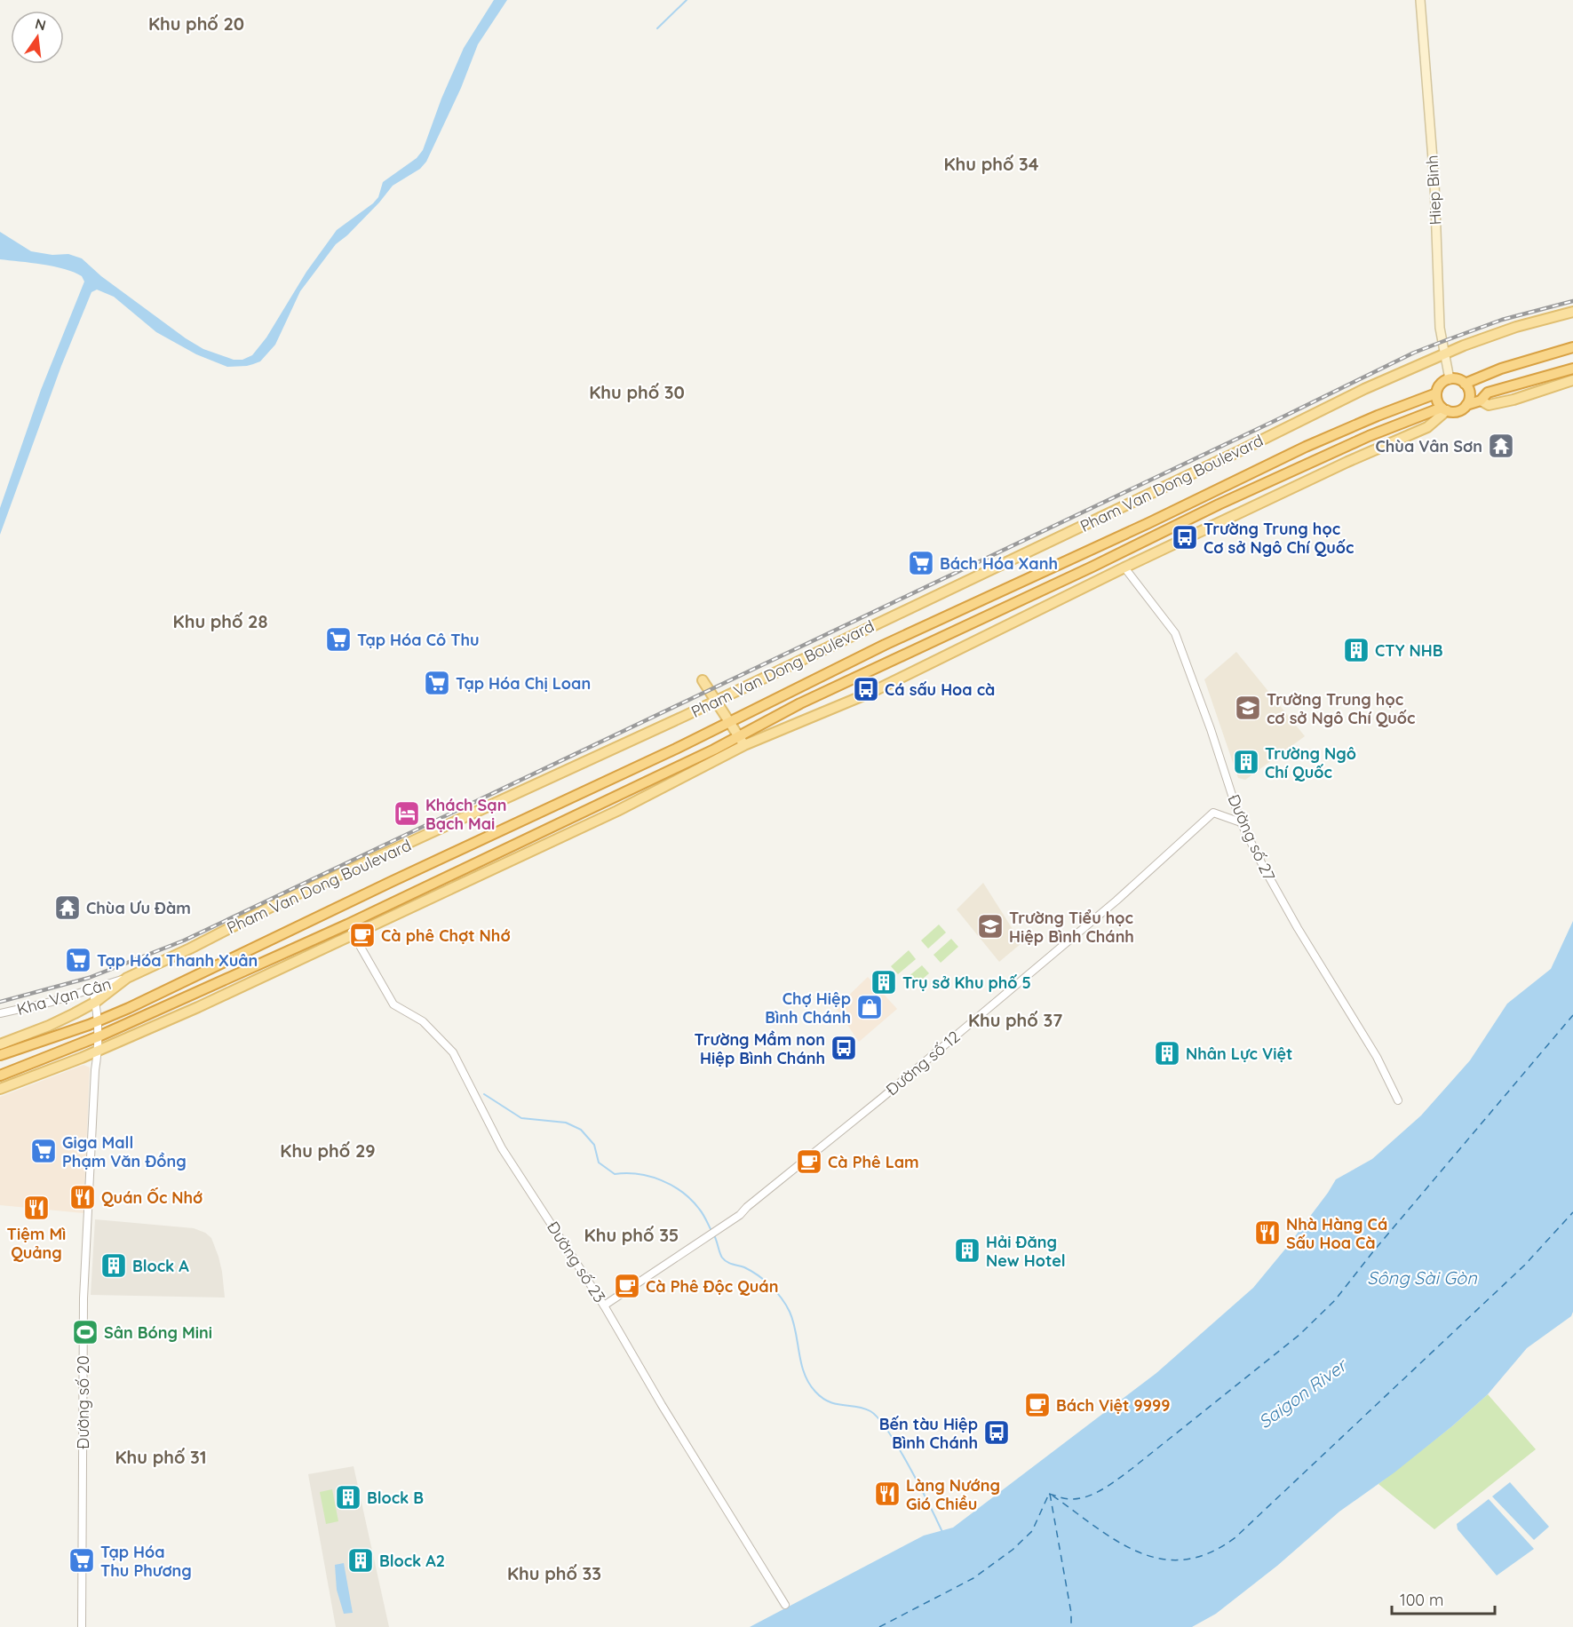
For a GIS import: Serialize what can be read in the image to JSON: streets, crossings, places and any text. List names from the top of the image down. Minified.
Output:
{"streets":{"highway":["Pham Van Dong Boulevard"],"main road":["Hiep Binh"],"street":["Đường số 27","Kha Vạn Cân","Đường số 12","Đường số 23","Đường số 20"]},"crossings":[["Hiep Binh","Pham Van Dong Boulevard"],["Pham Van Dong Boulevard","Kha Vạn Cân"],["Pham Van Dong Boulevard","Đường số 20"],["Đường số 27","Đường số 12"],["Kha Vạn Cân","Đường số 20"],["Đường số 12","Đường số 23"]],"districts":["Khu phố 20","Khu phố 34","Khu phố 30","Khu phố 28","Khu phố 37","Khu phố 29","Khu phố 35","Khu phố 31","Khu phố 33"],"water":["Sông Sài Gòn","Saigon River"],"places":{"temple":["Chùa Vân Sơn","Chùa Ưu Đàm"],"bus stop":["Trường Trung học Cơ sở Ngô Chí Quốc","Cá sấu Hoa cà","Trường Mầm non Hiệp Bình Chánh","Bến tàu Hiệp Bình Chánh"],"supermarket":["Bách Hóa Xanh","Tạp Hóa Cô Thu","Tạp Hóa Chị Loan","Tạp Hóa Thanh Xuân","Giga Mall Phạm Văn Đồng","Tạp Hóa Thu Phương"],"building":["CTY NHB","Trường Ngô Chí Quốc","Trụ sở Khu phố 5","Nhân Lực Việt","Hải Đăng New Hotel","Block A","Block B","Block A2"],"school or university":["Trường Trung học cơ sở Ngô Chí Quốc","Trường Tiểu học Hiệp Bình Chánh"],"hotel":["Khách Sạn Bạch Mai"],"cafe":["Cà phê Chợt Nhớ","Cà Phê Lam","Cà Phê Độc Quán","Bách Việt 9999"],"shop":["Chợ Hiệp Bình Chánh"],"restaurant":["Quán Ốc Nhớ","Tiệm Mì Quảng","Nhà Hàng Cá Sấu Hoa Cà","Làng Nướng Gió Chiều"],"sports":["Sân Bóng Mini"]},"scale_bar":"100 m","north":"top"}
